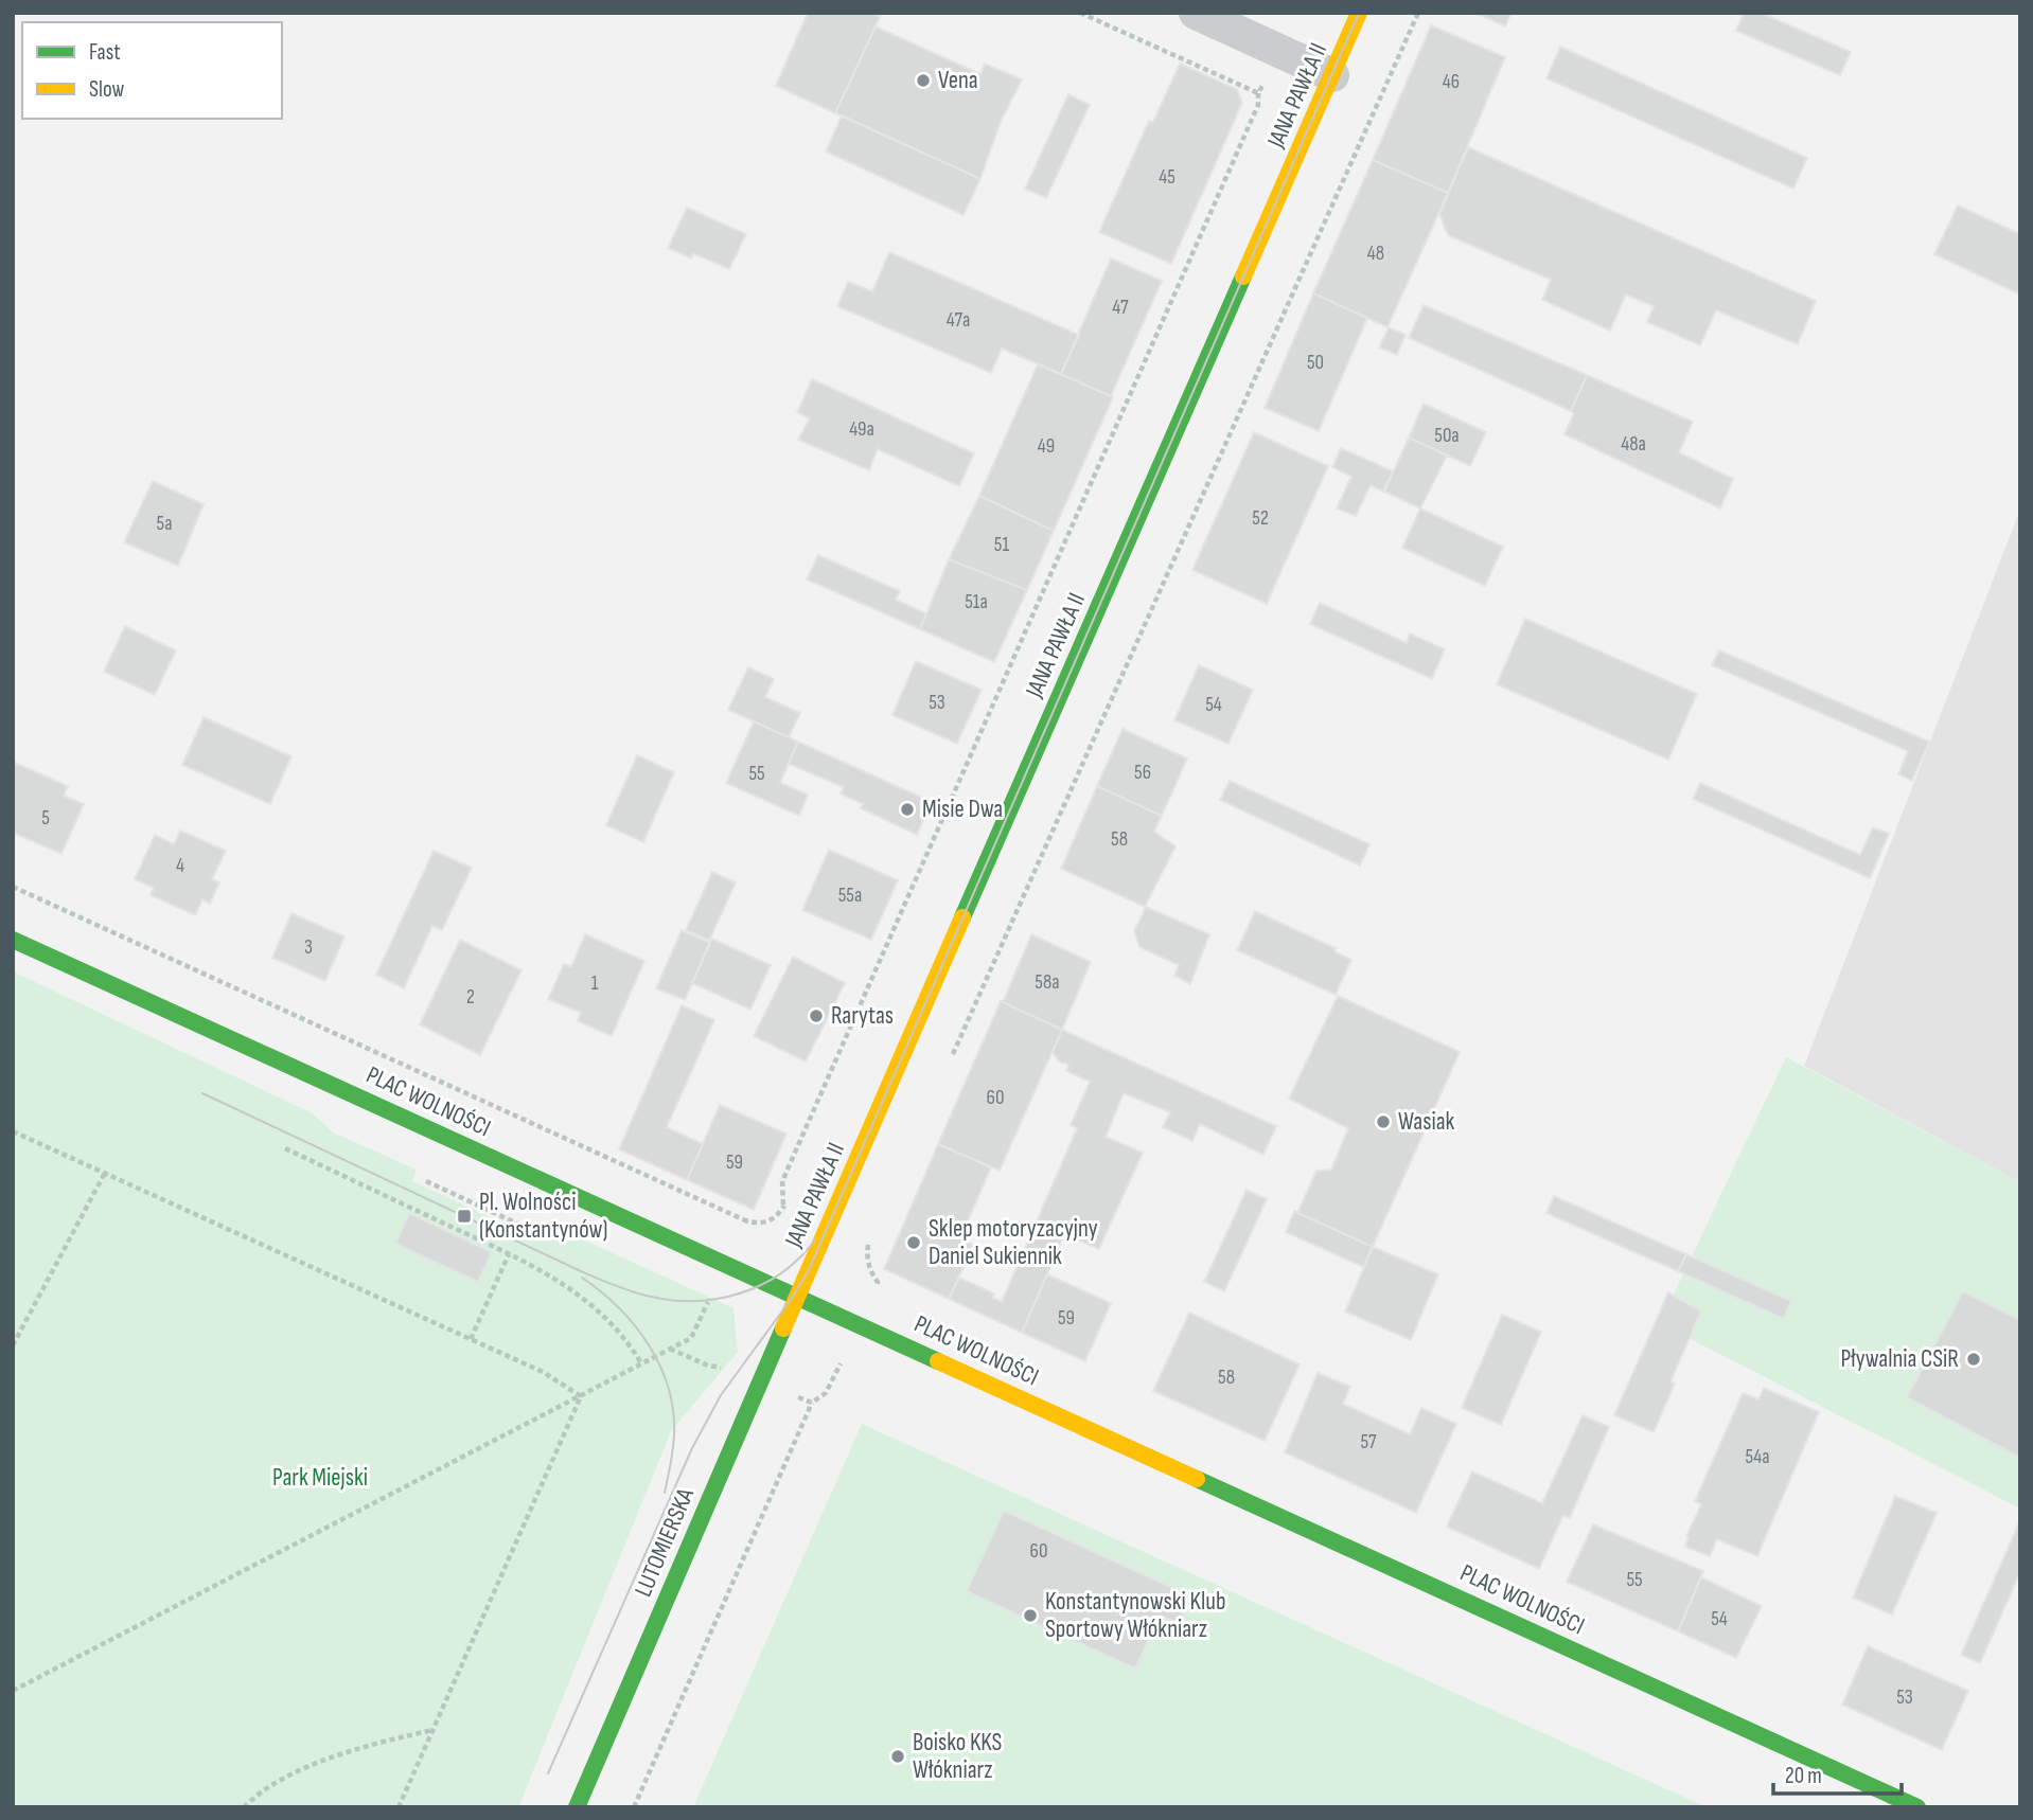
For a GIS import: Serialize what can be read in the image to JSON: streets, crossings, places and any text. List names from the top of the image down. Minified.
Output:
{"streets":{"street":["JANA PAWŁA II","PLAC WOLNOŚCI","LUTOMIERSKA"]},"crossings":[["JANA PAWŁA II","PLAC WOLNOŚCI"],["JANA PAWŁA II","LUTOMIERSKA"],["PLAC WOLNOŚCI","LUTOMIERSKA"]],"parks":["Park Miejski"],"places":{"other":["Vena","Misie Dwa","Rarytas","Wasiak","Sklep motoryzacyjny Daniel Sukiennik","Pływalnia CSiR","Konstantynowski Klub Sportowy Włókniarz","Boisko KKS Włókniarz"],"transit":["Pl. Wolności (Konstantynów)"]},"house_numbers":["46","45","48","47","47a","50","49a","50a","48a","49","52","5a","51","51a","53","54","56","55","5","58","4","55a","3","58a","1","2","60","59","59","58","57","54a","60","55","54","53"],"legend":["Fast","Slow"],"scale_bar":"20 m"}
